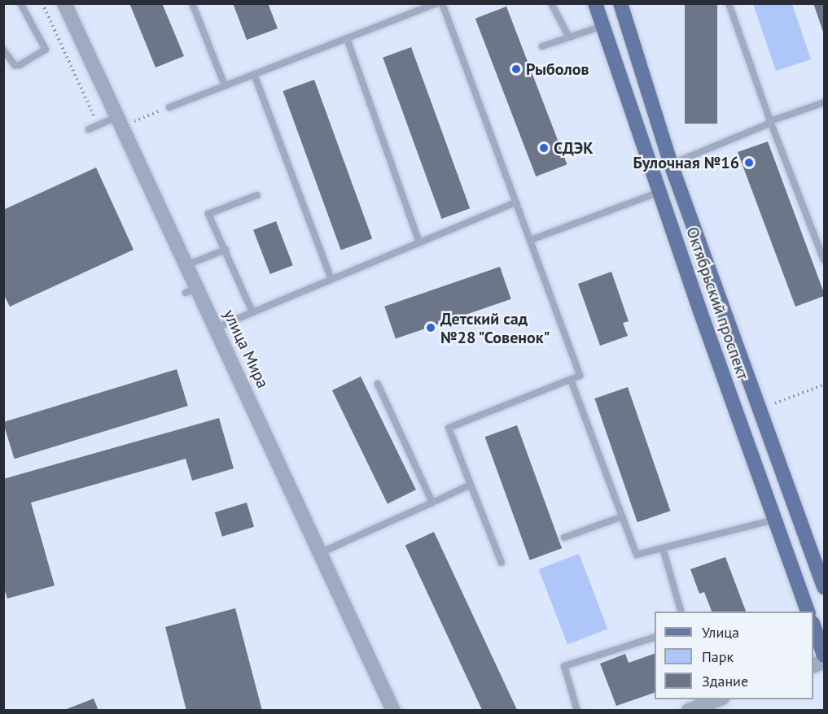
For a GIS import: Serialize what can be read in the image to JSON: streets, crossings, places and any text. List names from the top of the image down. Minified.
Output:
{"streets":{"main road":["Октябрьский проспект"],"street":["улица Мира"]},"places":["Рыболов","СДЭК","Булочная №16","Детский сад №28 \"Совенок\""],"legend":["Улица","Парк","Здание"]}
